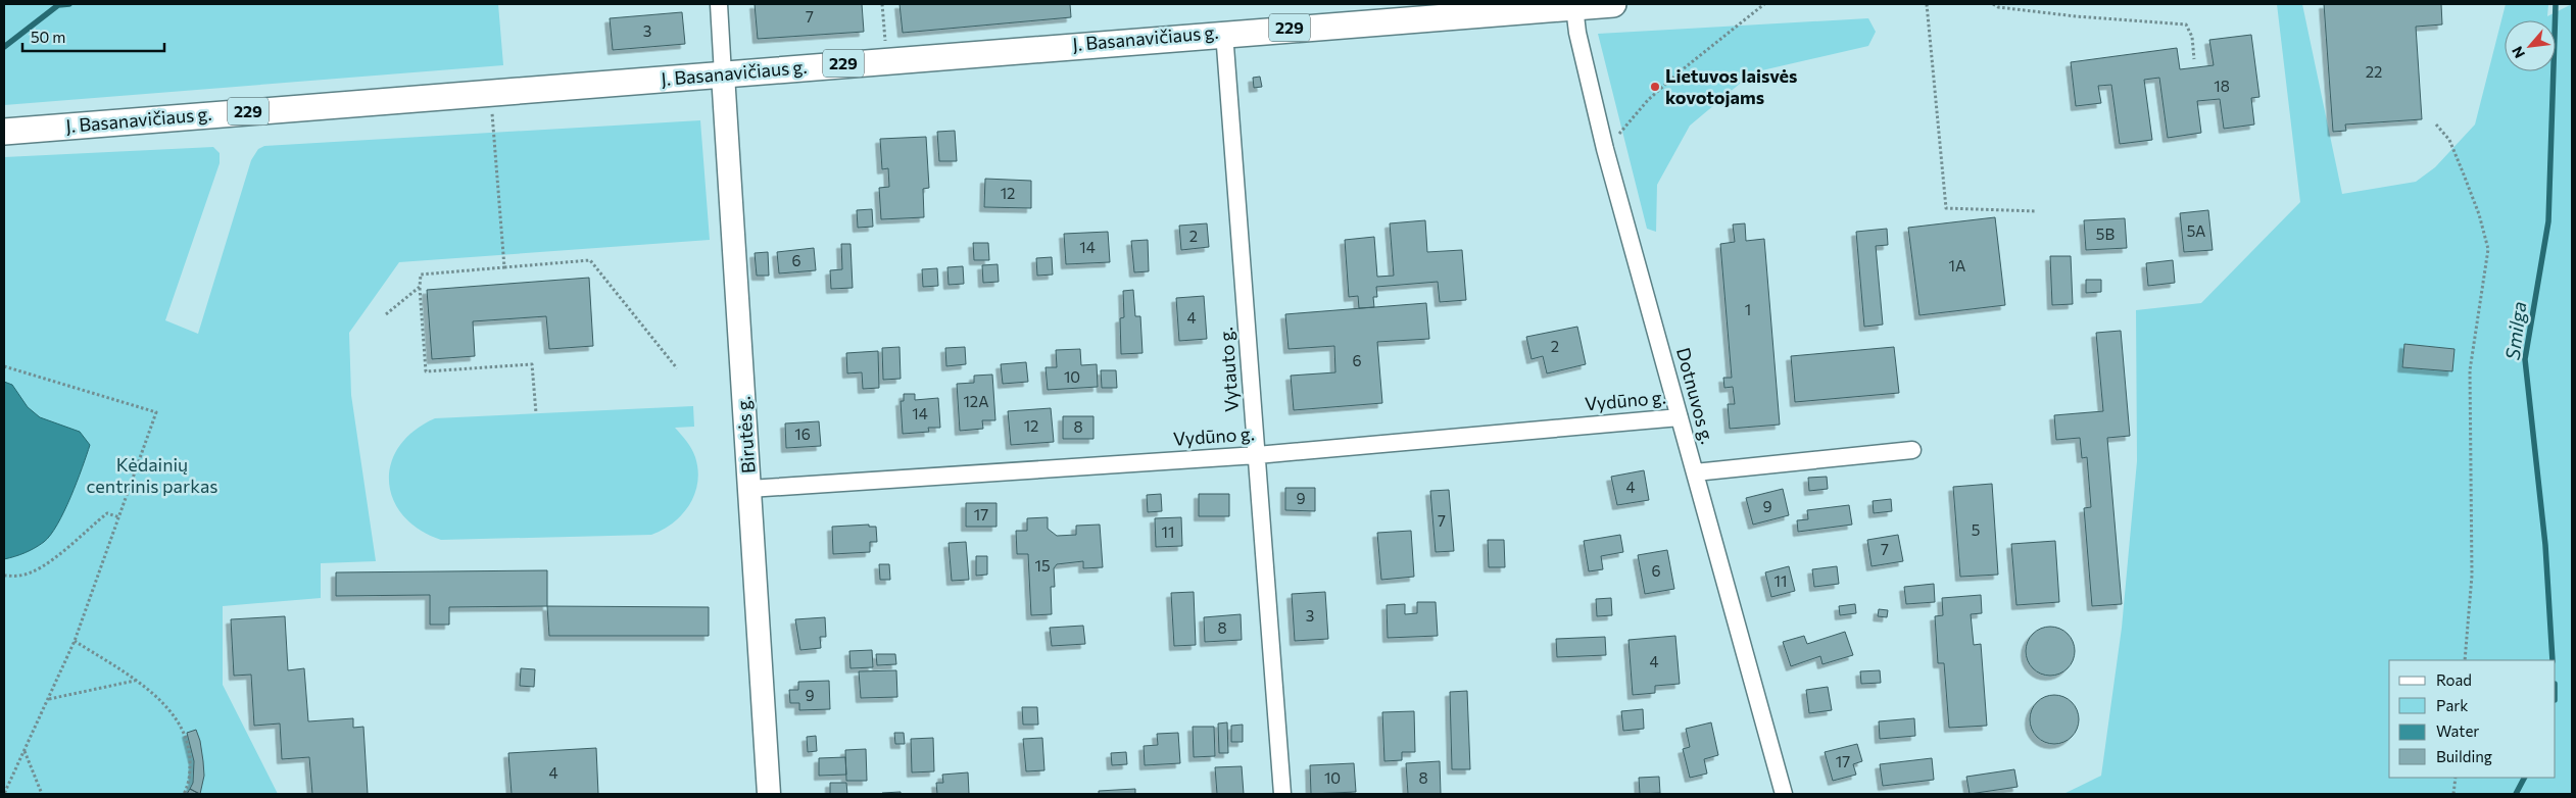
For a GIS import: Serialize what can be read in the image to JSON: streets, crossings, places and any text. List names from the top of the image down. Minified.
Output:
{"streets":{"main road":["229","J. Basanavičiaus g."],"street":["Vytauto g.","Dotnuvos g.","Vydūno g.","Birutės g."]},"crossings":[["J. Basanavičiaus g.","Vytauto g."],["J. Basanavičiaus g.","Dotnuvos g."],["J. Basanavičiaus g.","Birutės g."],["Vytauto g.","Vydūno g."],["Dotnuvos g.","Vydūno g."],["Vydūno g.","Birutės g."]],"water":["Smilga"],"parks":["Kėdainių centrinis parkas"],"places":["Lietuvos laisvės kovotojams"],"house_numbers":["7","3","22","18","12","5A","5B","2","14","6","1A","1","4","2","6","10","12A","14","12","8","16","4","9","9","17","7","5","11","7","15","6","11","3","8","4","9","17","4","10","8"],"legend":["Road","Park","Water","Building"],"scale_bar":"50 m","north":"bottom left"}
